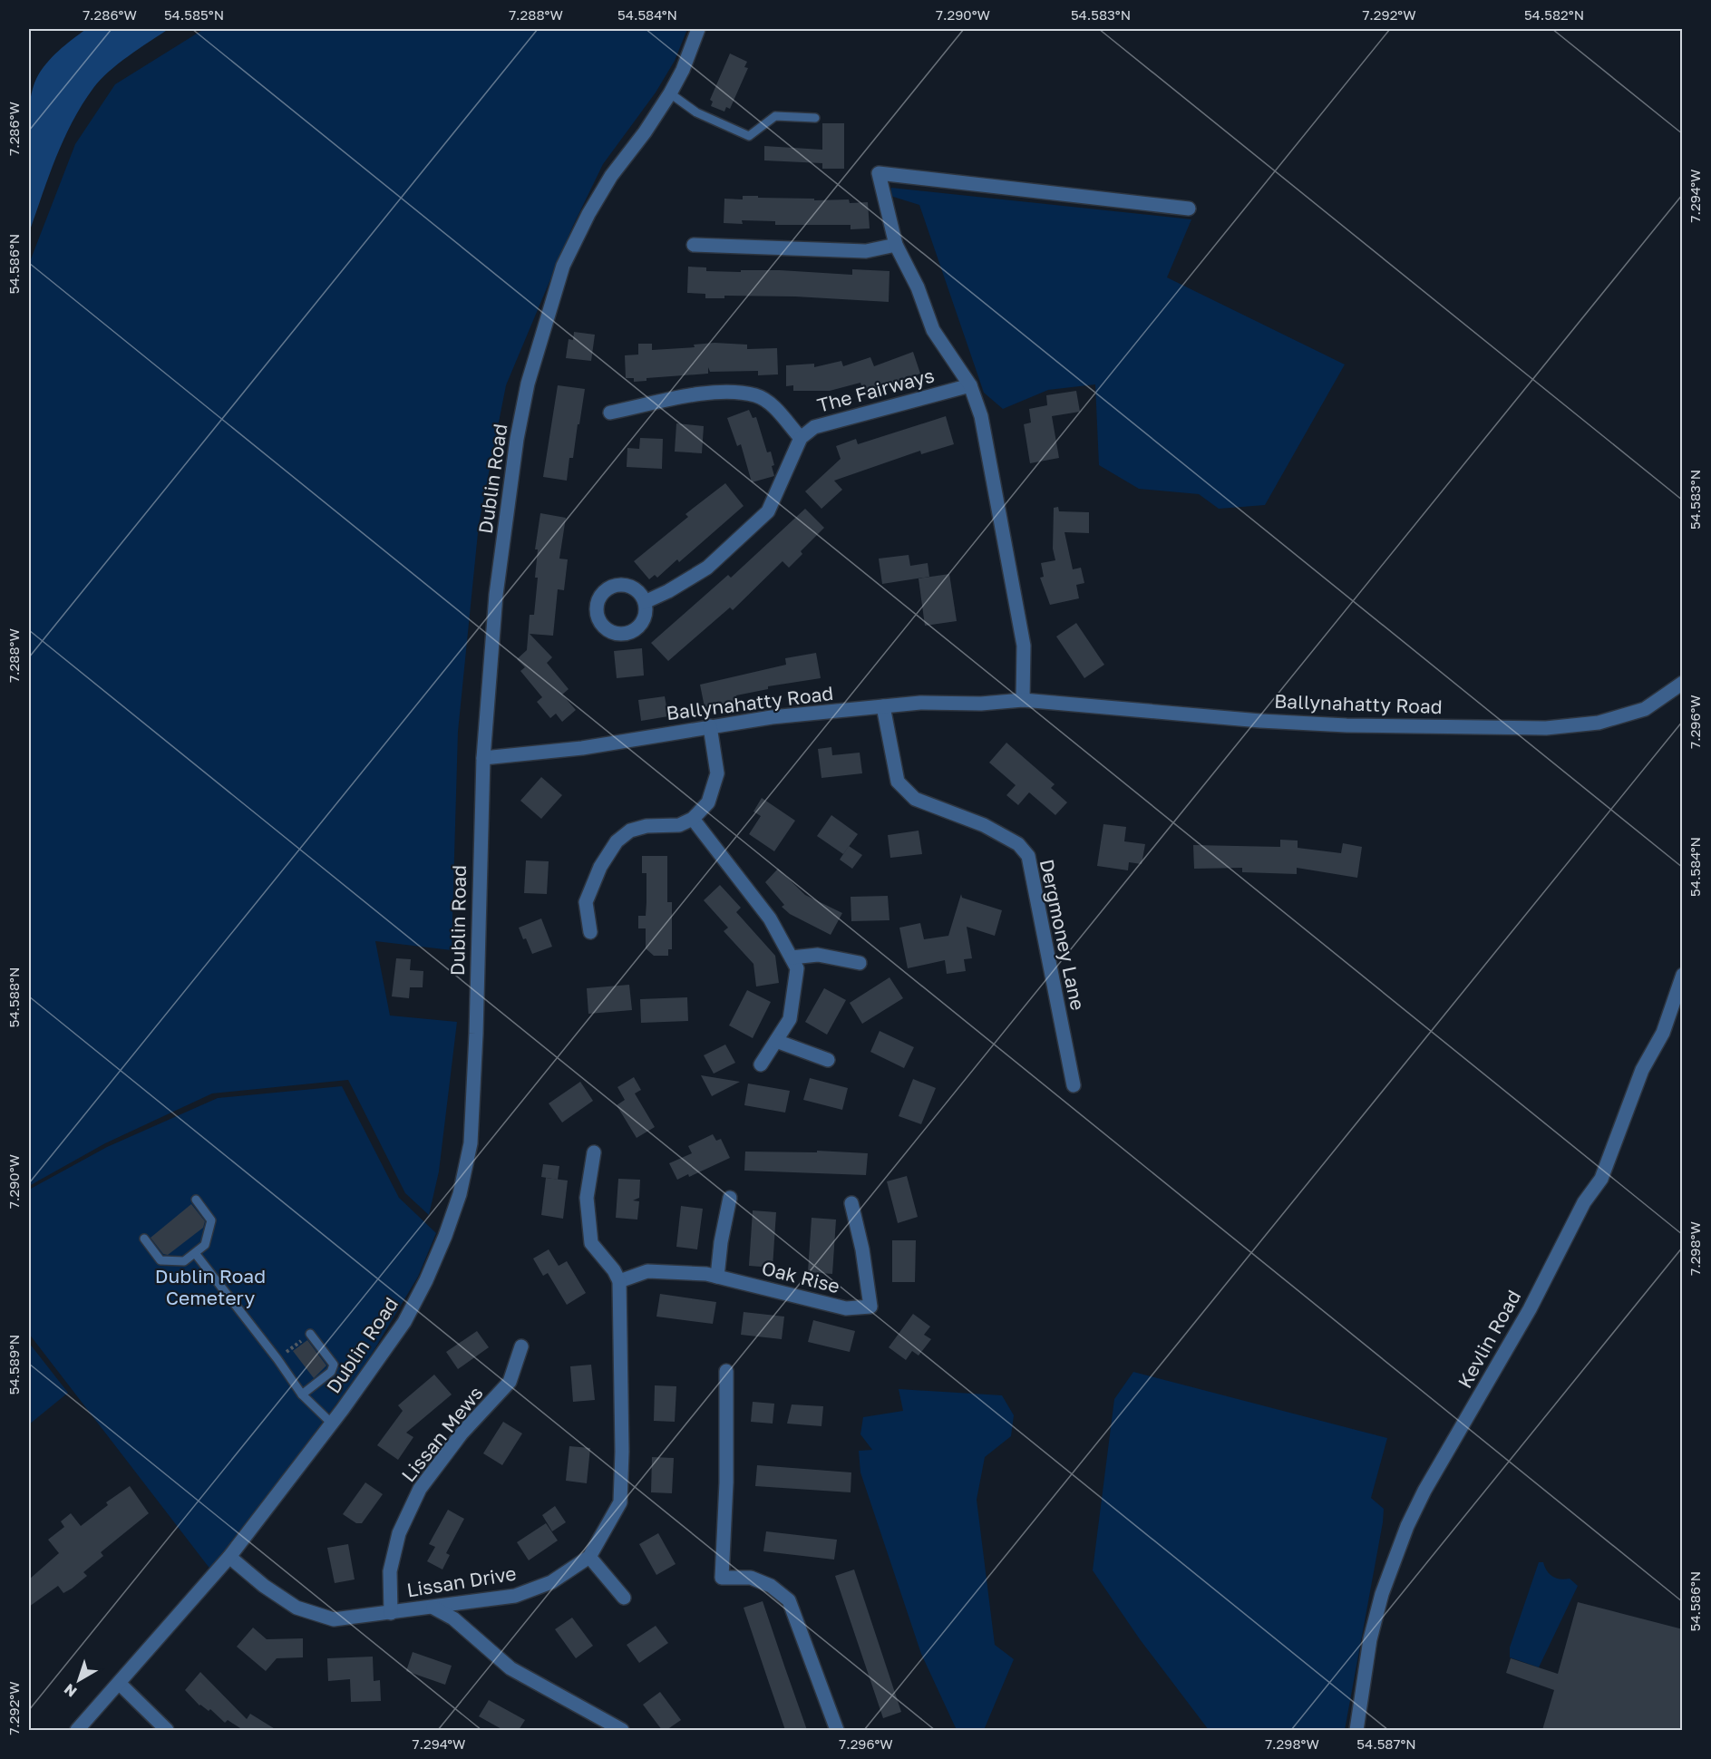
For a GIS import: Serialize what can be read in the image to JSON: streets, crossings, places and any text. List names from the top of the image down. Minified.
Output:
{"streets":{"street":["The Fairways","Dublin Road","Ballynahatty Road","Dergmoney Lane","Oak Rise","Kevlin Road","Lissan Mews","Lissan Drive"]},"crossings":[["Dublin Road","Ballynahatty Road"],["Dublin Road","Lissan Drive"],["Ballynahatty Road","Dergmoney Lane"],["Oak Rise","Lissan Drive"],["Lissan Mews","Lissan Drive"]],"parks":["Dublin Road Cemetery"],"north":"bottom left","coordinates":["7.286°W","54.585°N","7.288°W","54.584°N","7.290°W","54.583°N","7.292°W","54.582°N","7.294°W","54.586°N","7.296°W","54.588°N","7.298°W","54.589°N","54.587°N"]}
